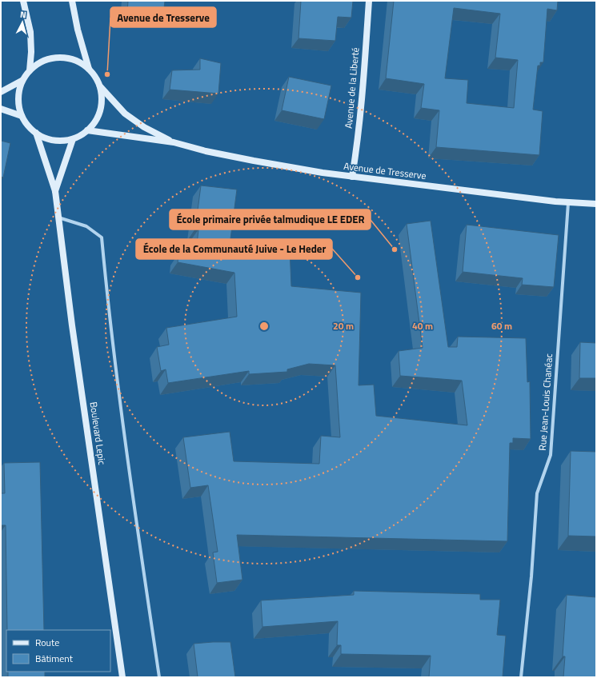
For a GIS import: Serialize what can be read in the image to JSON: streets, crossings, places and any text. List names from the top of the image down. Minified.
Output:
{"streets":{"main road":["Avenue de la Liberté","Avenue de Tresserve","Boulevard Lepic"],"street":["Rue Jean-Louis Chanéac"]},"crossings":[["Avenue de la Liberté","Avenue de Tresserve"],["Avenue de Tresserve","Rue Jean-Louis Chanéac"],["Avenue de Tresserve","Boulevard Lepic"]],"places":["Avenue de Tresserve","École primaire privée talmudique LE EDER","École de la Communauté Juive - Le Heder"],"legend":["Route","Bâtiment"],"north":"top","rings":["20 m","40 m","60 m"]}
